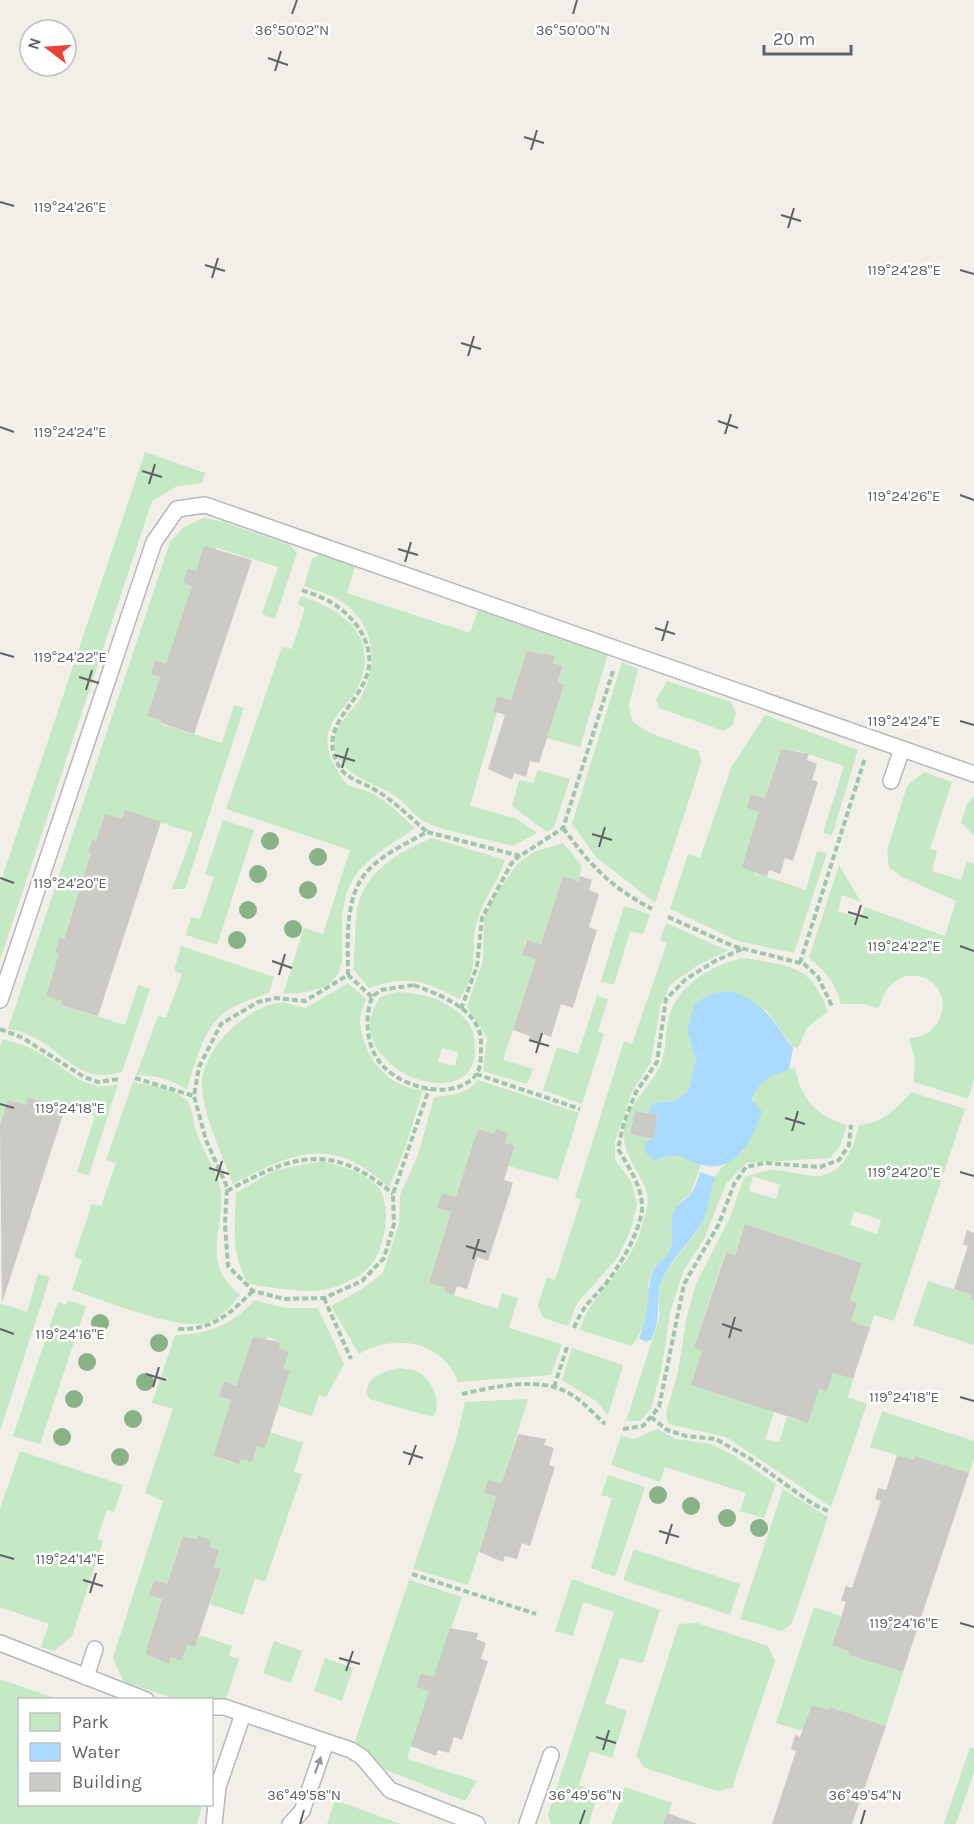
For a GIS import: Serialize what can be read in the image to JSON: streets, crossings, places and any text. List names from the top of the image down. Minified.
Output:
{"legend":["Park","Water","Building"],"scale_bar":"20 m","north":"left","coordinates":["36°50'02\"N","36°50'00\"N","119°24'26\"E","119°24'28\"E","119°24'24\"E","119°24'22\"E","119°24'20\"E","119°24'18\"E","119°24'16\"E","119°24'14\"E","36°49'58\"N","36°49'56\"N","36°49'54\"N"]}
